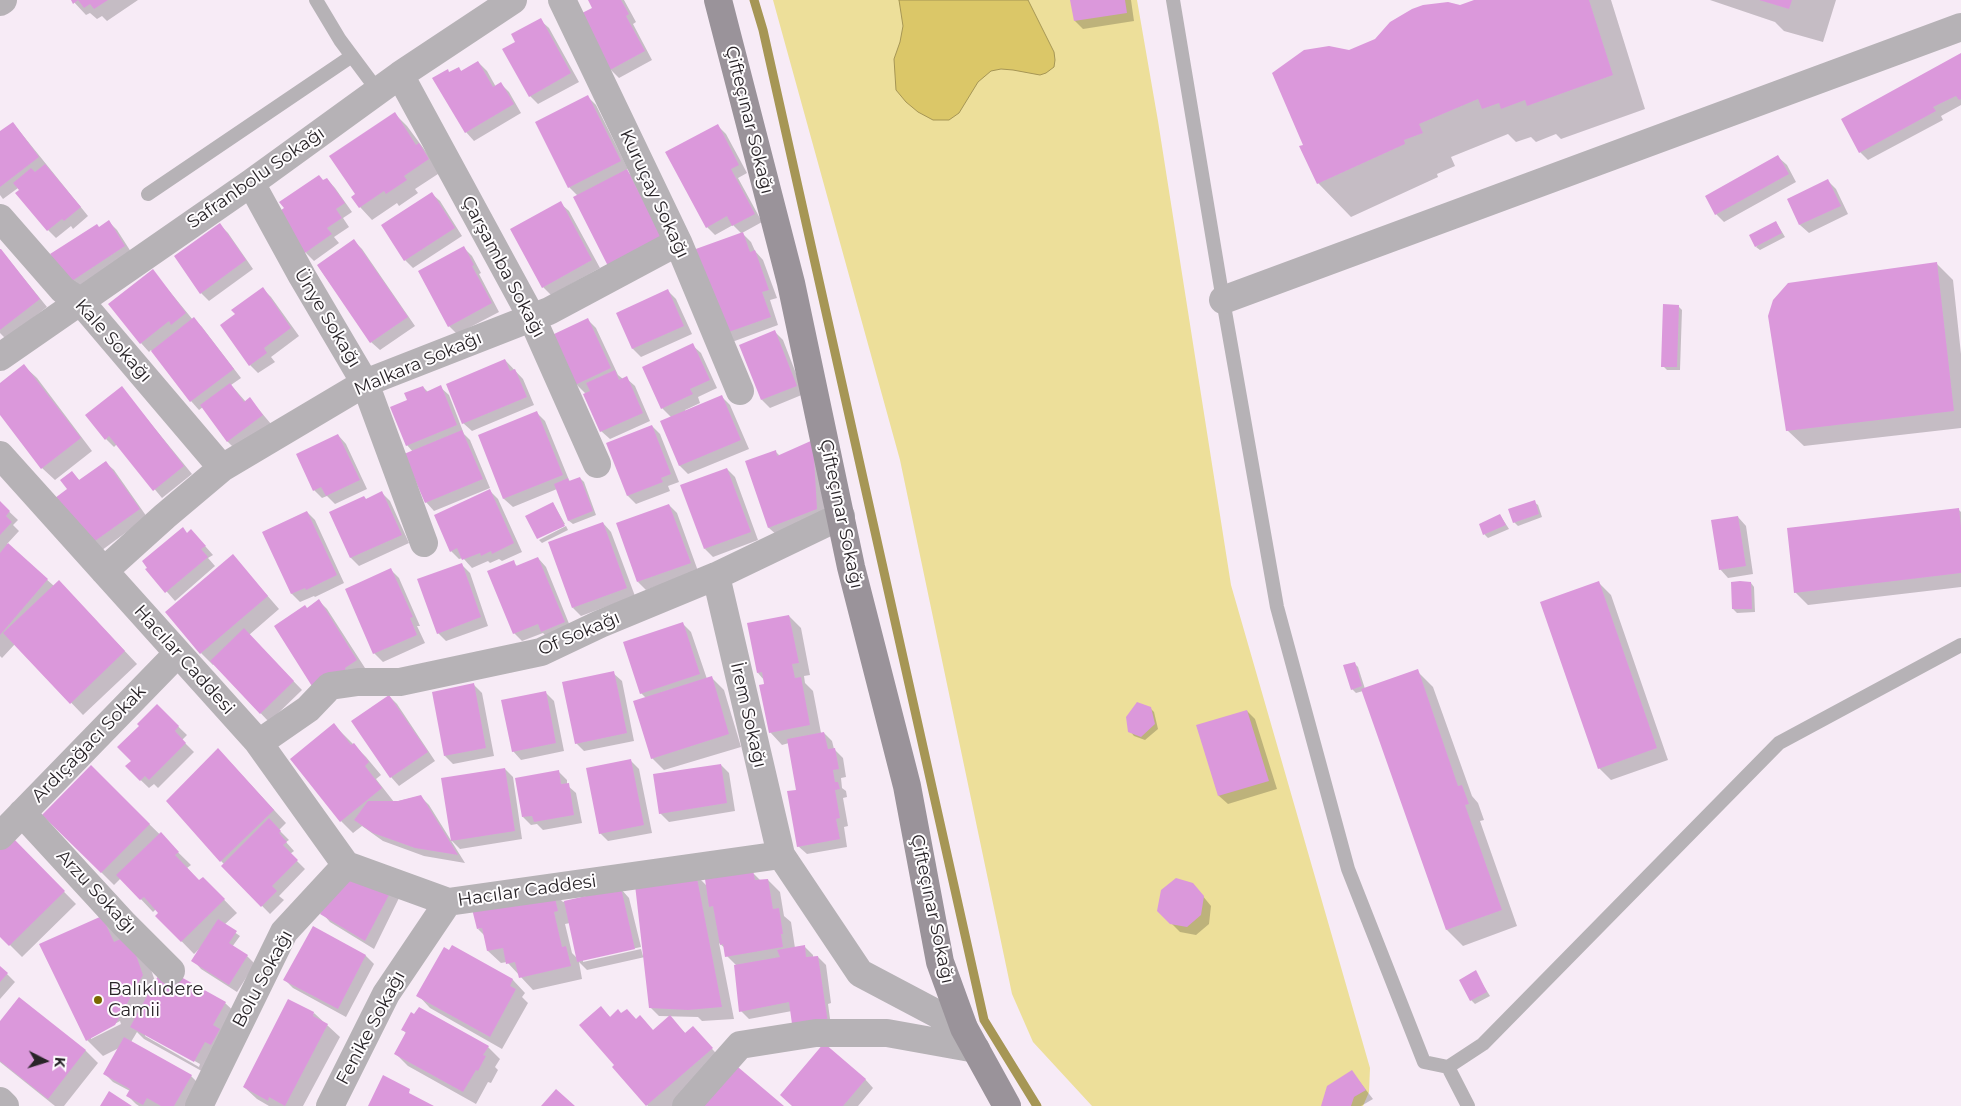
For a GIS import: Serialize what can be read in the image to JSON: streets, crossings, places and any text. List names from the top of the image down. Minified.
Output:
{"streets":{"street":["Çifteçınar Sokağı","Safranbolu Sokağı","Kuruçay Sokağı","Çarşamba Sokağı","Ünye Sokağı","Kale Sokağı","Malkara Sokağı","Of Sokağı","Hacılar Caddesi","İrem Sokağı","Ardıçağacı Sokak","Arzu Sokağı","Bolu Sokağı","Fenike Sokağı"]},"crossings":[["Çifteçınar Sokağı","Of Sokağı"],["Safranbolu Sokağı","Çarşamba Sokağı"],["Safranbolu Sokağı","Ünye Sokağı"],["Safranbolu Sokağı","Kale Sokağı"],["Kuruçay Sokağı","Malkara Sokağı"],["Çarşamba Sokağı","Malkara Sokağı"],["Ünye Sokağı","Malkara Sokağı"],["Kale Sokağı","Malkara Sokağı"],["Malkara Sokağı","Hacılar Caddesi"],["Of Sokağı","Hacılar Caddesi"],["Of Sokağı","İrem Sokağı"],["Hacılar Caddesi","İrem Sokağı"],["Hacılar Caddesi","Ardıçağacı Sokak"],["Hacılar Caddesi","Bolu Sokağı"],["Hacılar Caddesi","Fenike Sokağı"],["Ardıçağacı Sokak","Arzu Sokağı"]],"places":["Balıklıdere Camii"],"north":"right"}
